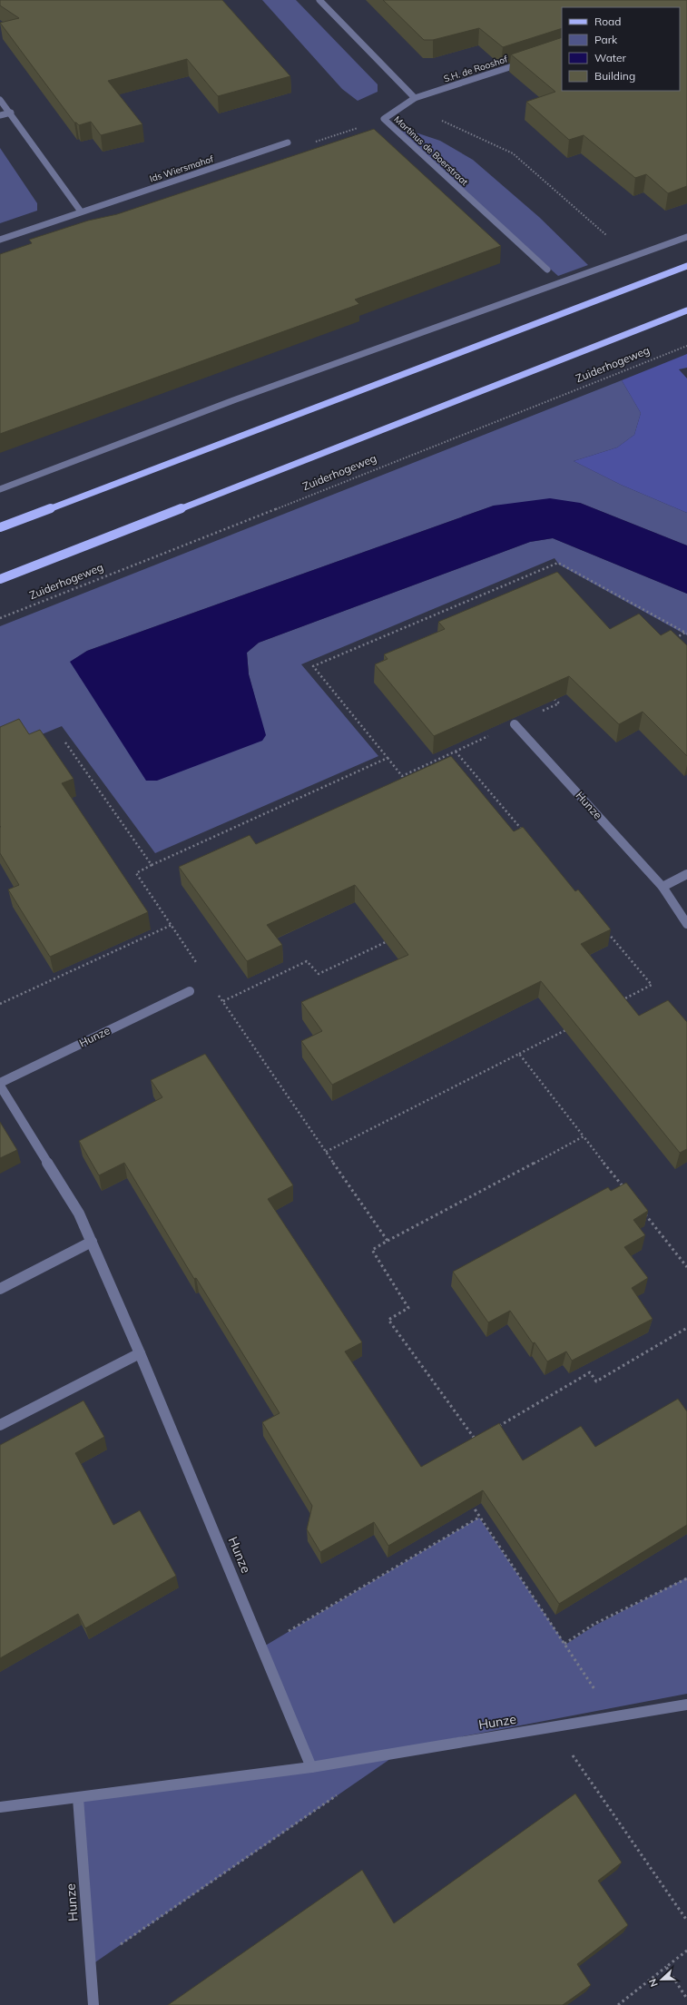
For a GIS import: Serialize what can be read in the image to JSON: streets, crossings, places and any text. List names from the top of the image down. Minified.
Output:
{"streets":{"main road":["Zuiderhogeweg"],"street":["S.H. de Rooshof","Martinus de Boerstraat","Ids Wiersmahof","Hunze"]},"crossings":[["S.H. de Rooshof","Martinus de Boerstraat"]],"legend":["Road","Park","Water","Building"],"north":"left"}
